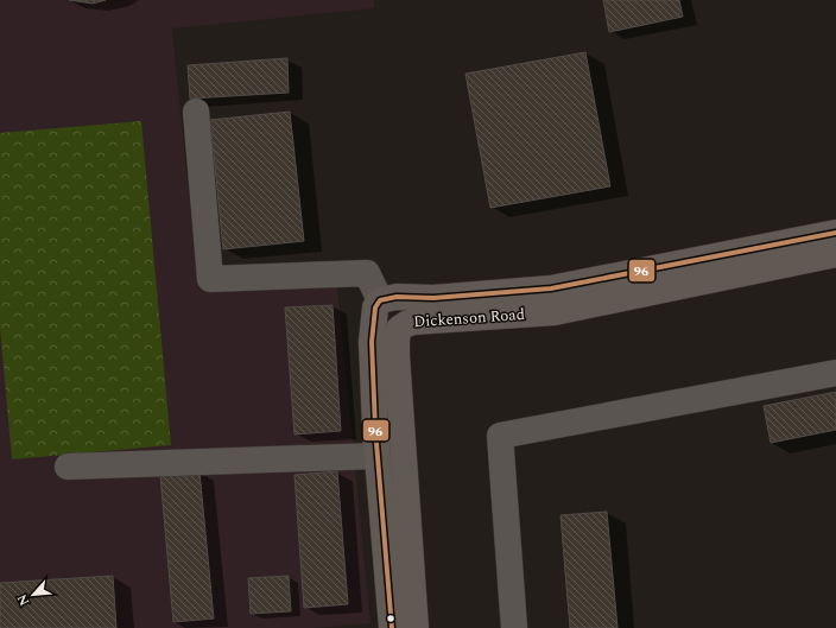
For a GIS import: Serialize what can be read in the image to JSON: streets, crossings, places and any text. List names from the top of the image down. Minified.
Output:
{"streets":{"main road":["Dickenson Road"]},"lines":["transit line 96"],"north":"bottom left"}
